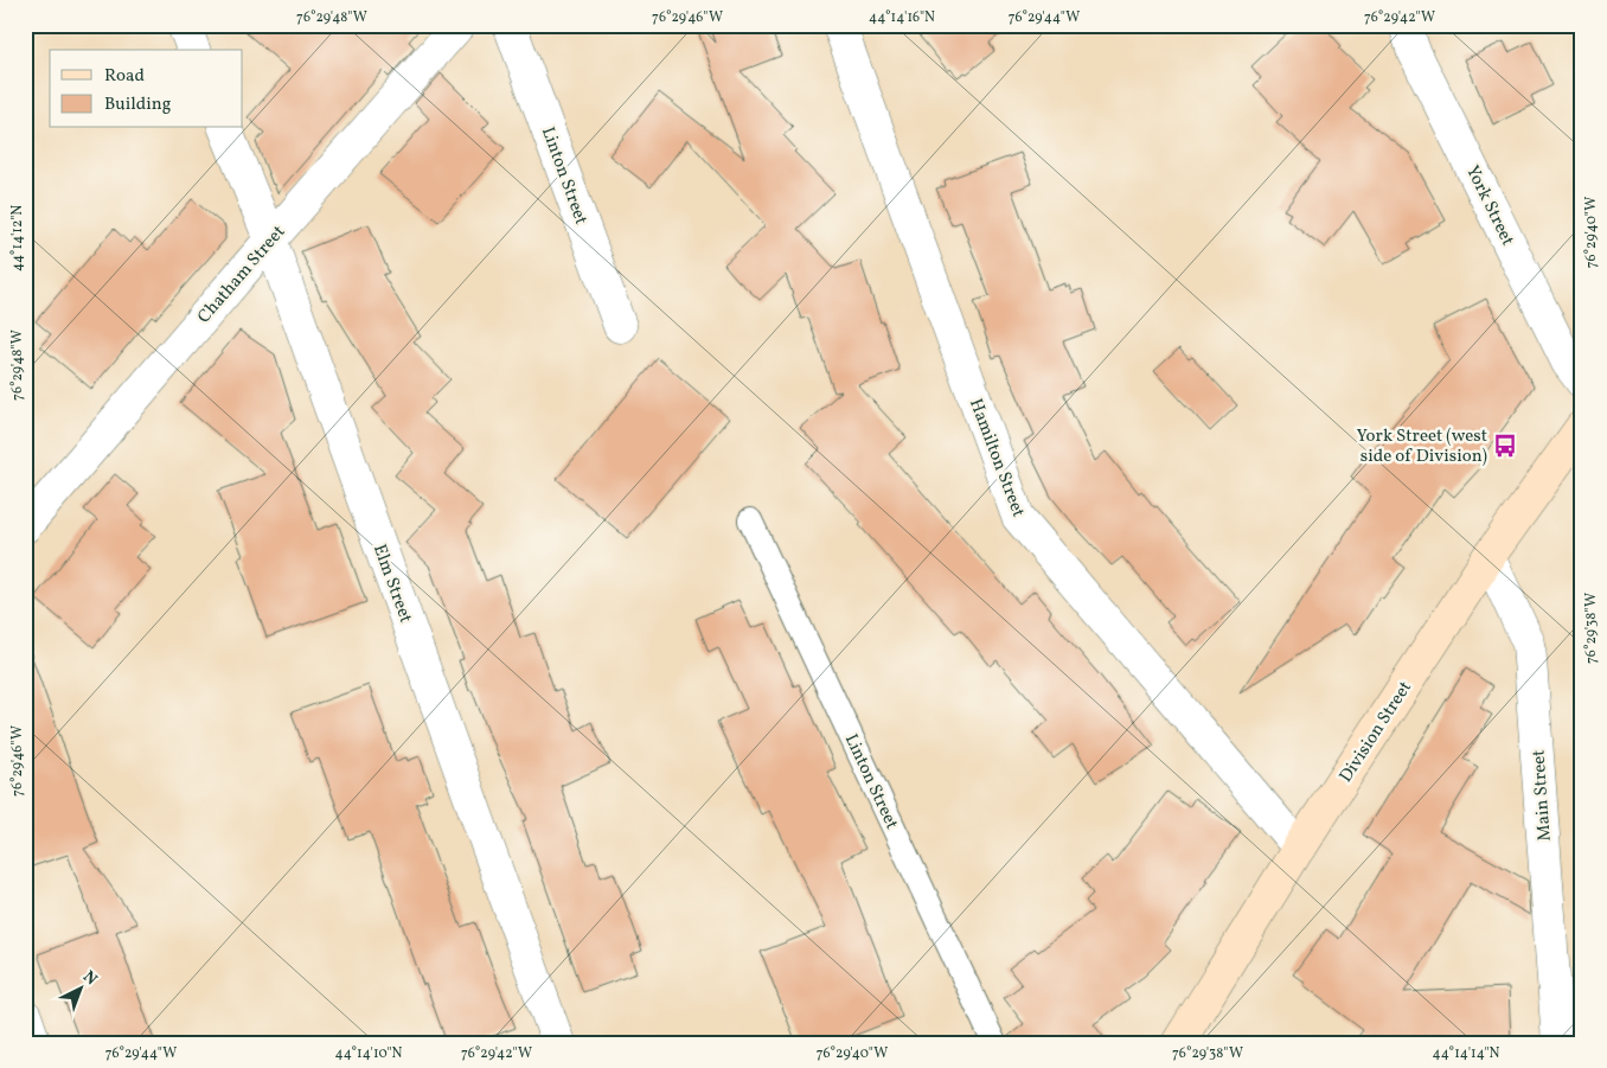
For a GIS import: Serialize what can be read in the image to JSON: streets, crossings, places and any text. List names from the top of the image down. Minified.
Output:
{"streets":{"main road":["Division Street"],"street":["Linton Street","York Street","Chatham Street","Hamilton Street","Elm Street","Main Street"]},"crossings":[["Chatham Street","Elm Street"],["Hamilton Street","Division Street"],["Division Street","Main Street"]],"places":{"bus stop":["York Street (west side of Division)"]},"legend":["Road","Building"],"north":"top right","coordinates":["76°29'48\"W","76°29'46\"W","44°14'16\"N","76°29'44\"W","76°29'42\"W","76°29'40\"W","44°14'12\"N","76°29'38\"W","44°14'10\"N","44°14'14\"N"]}
